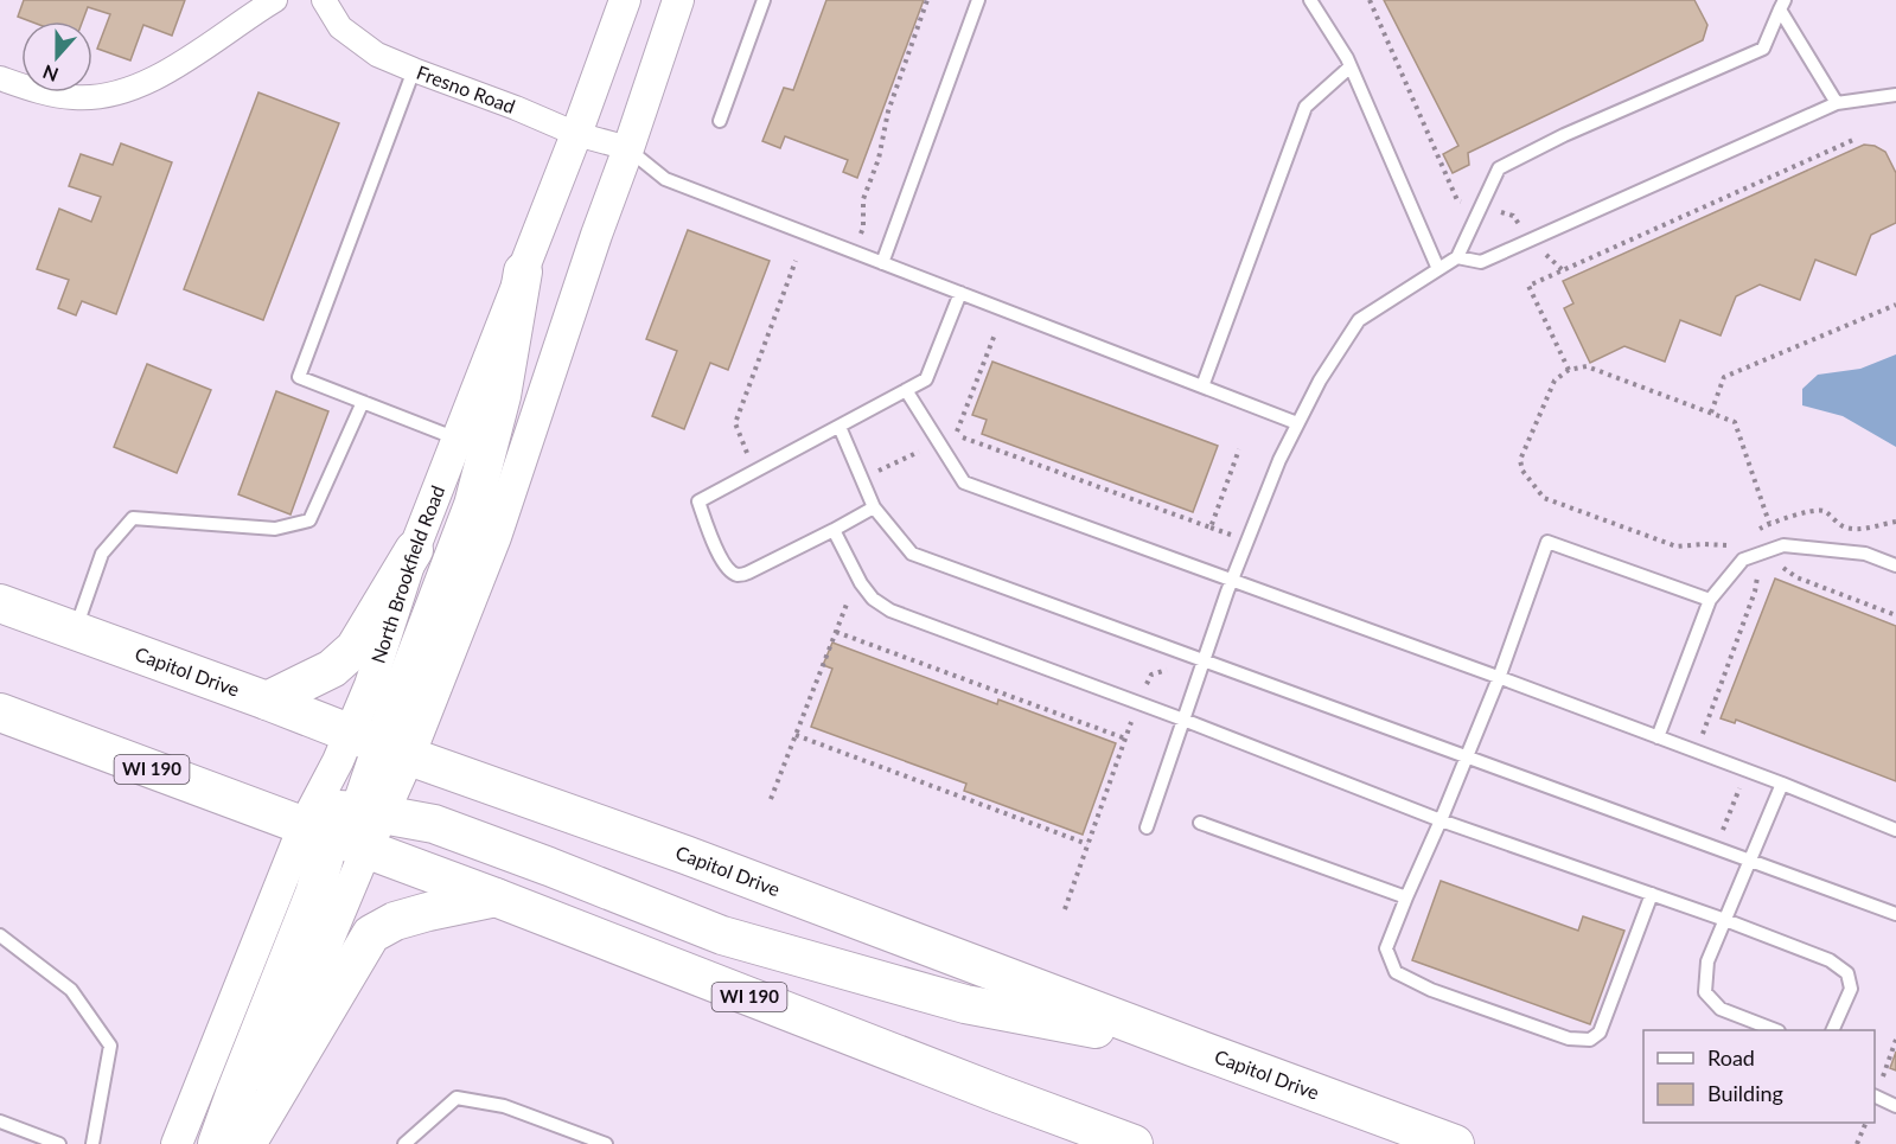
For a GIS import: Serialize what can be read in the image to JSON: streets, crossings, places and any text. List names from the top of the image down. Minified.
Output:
{"streets":{"main road":["Capitol Drive","WI 190"],"street":["Fresno Road","North Brookfield Road"]},"crossings":[["Fresno Road","North Brookfield Road"],["North Brookfield Road","Capitol Drive"],["North Brookfield Road","WI 190"]],"legend":["Road","Building"],"north":"bottom"}
